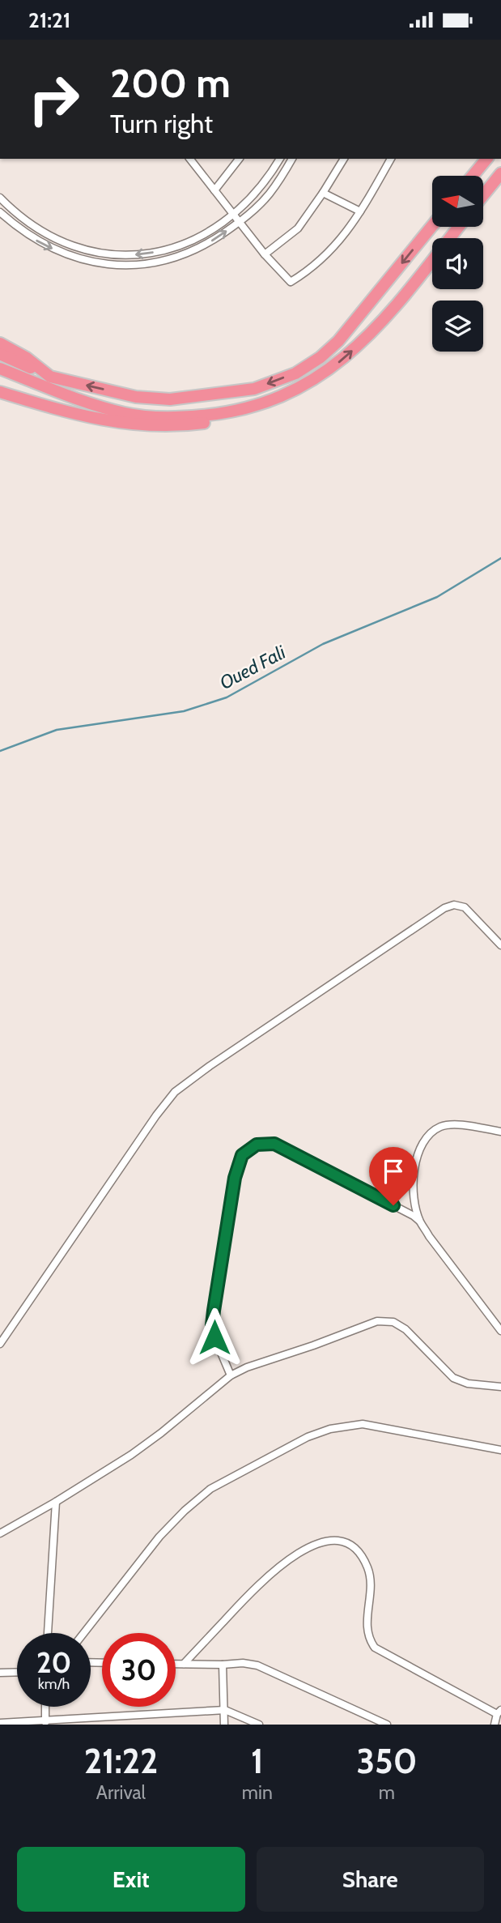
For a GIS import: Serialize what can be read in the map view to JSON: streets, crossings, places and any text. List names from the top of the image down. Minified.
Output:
{"water":["Oued Fali"],"north":"left","page":{"status":"21:21","turn":["200 m","Turn right"],"speed":"20 km/h","limit":"30","eta":["21:22","Arrival","1","min","350","m"],"buttons":["Exit","Share"]}}
